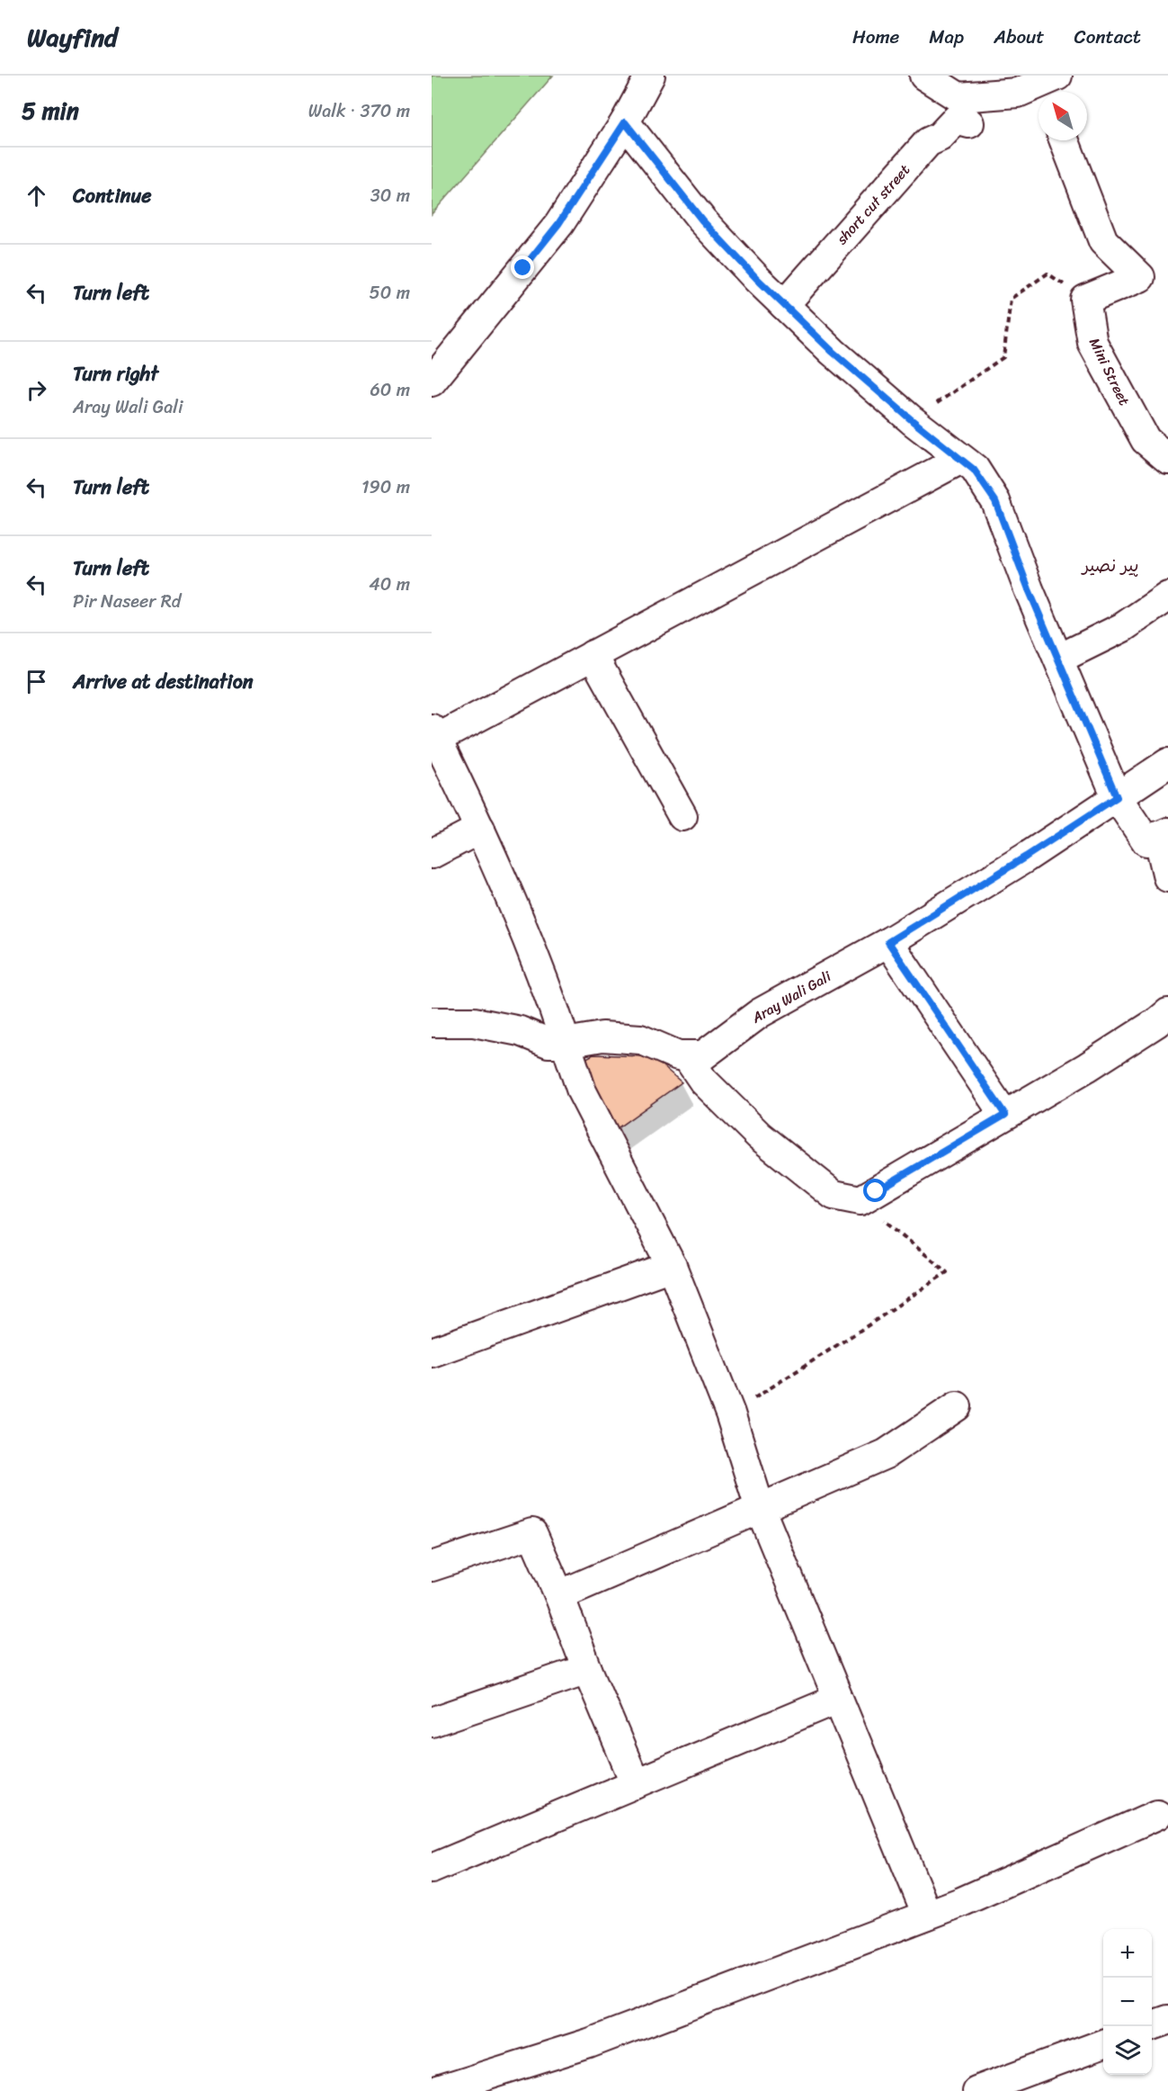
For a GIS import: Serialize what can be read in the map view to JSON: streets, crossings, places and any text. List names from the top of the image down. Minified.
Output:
{"streets":{"street":["short cut street","Mini Street","Aray Wali Gali"]},"districts":["پیر نصیر"],"north":"top left","page":{"header":"Wayfind","nav":["Home","Map","About","Contact"],"heading":["5 min","Walk · 370 m"],"list":[["Continue","30 m"],["Turn left","50 m"],["Turn right","Aray Wali Gali","60 m"],["Turn left","190 m"],["Turn left","Pir Naseer Rd","40 m"],"Arrive at destination"],"map_buttons":["+","−"]}}
